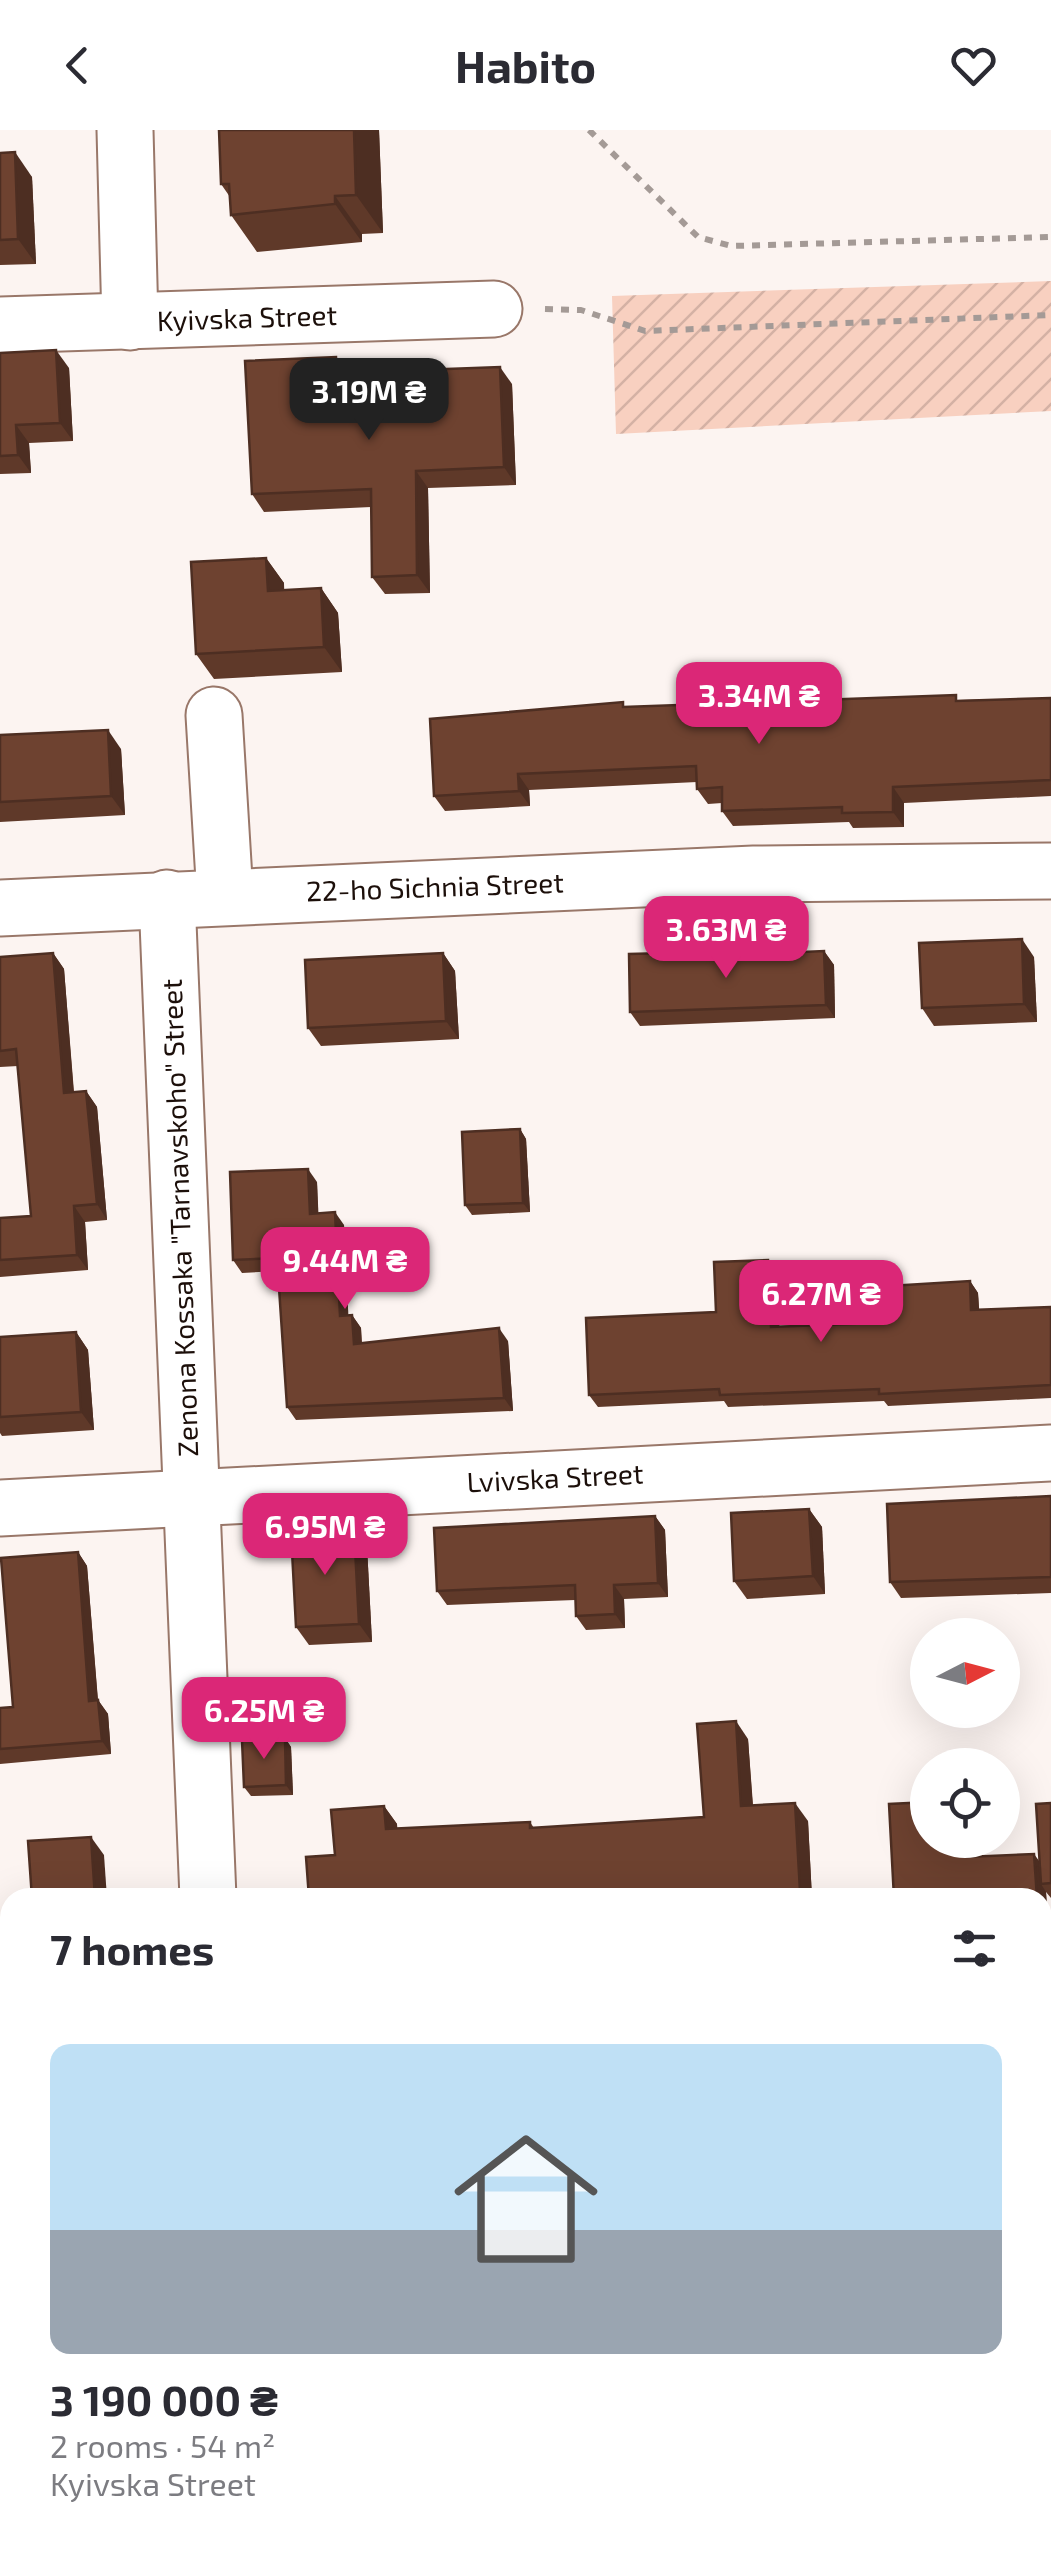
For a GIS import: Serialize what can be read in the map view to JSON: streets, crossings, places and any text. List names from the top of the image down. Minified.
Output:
{"streets":{"street":["Kyivska Street","22-ho Sichnia Street","Zenona Kossaka \"Tarnavskoho\" Street","Lvivska Street"]},"crossings":[["22-ho Sichnia Street","Zenona Kossaka \"Tarnavskoho\" Street"],["Zenona Kossaka \"Tarnavskoho\" Street","Lvivska Street"]],"north":"right","page":{"header":"Habito","price":["3.19M ₴","3.34M ₴","3.63M ₴","9.44M ₴","6.27M ₴","6.95M ₴","6.25M ₴"],"heading":"7 homes","list":[{"name":"3 190 000 ₴","note":"2 rooms · 54 m² · Kyivska Street"}]}}
